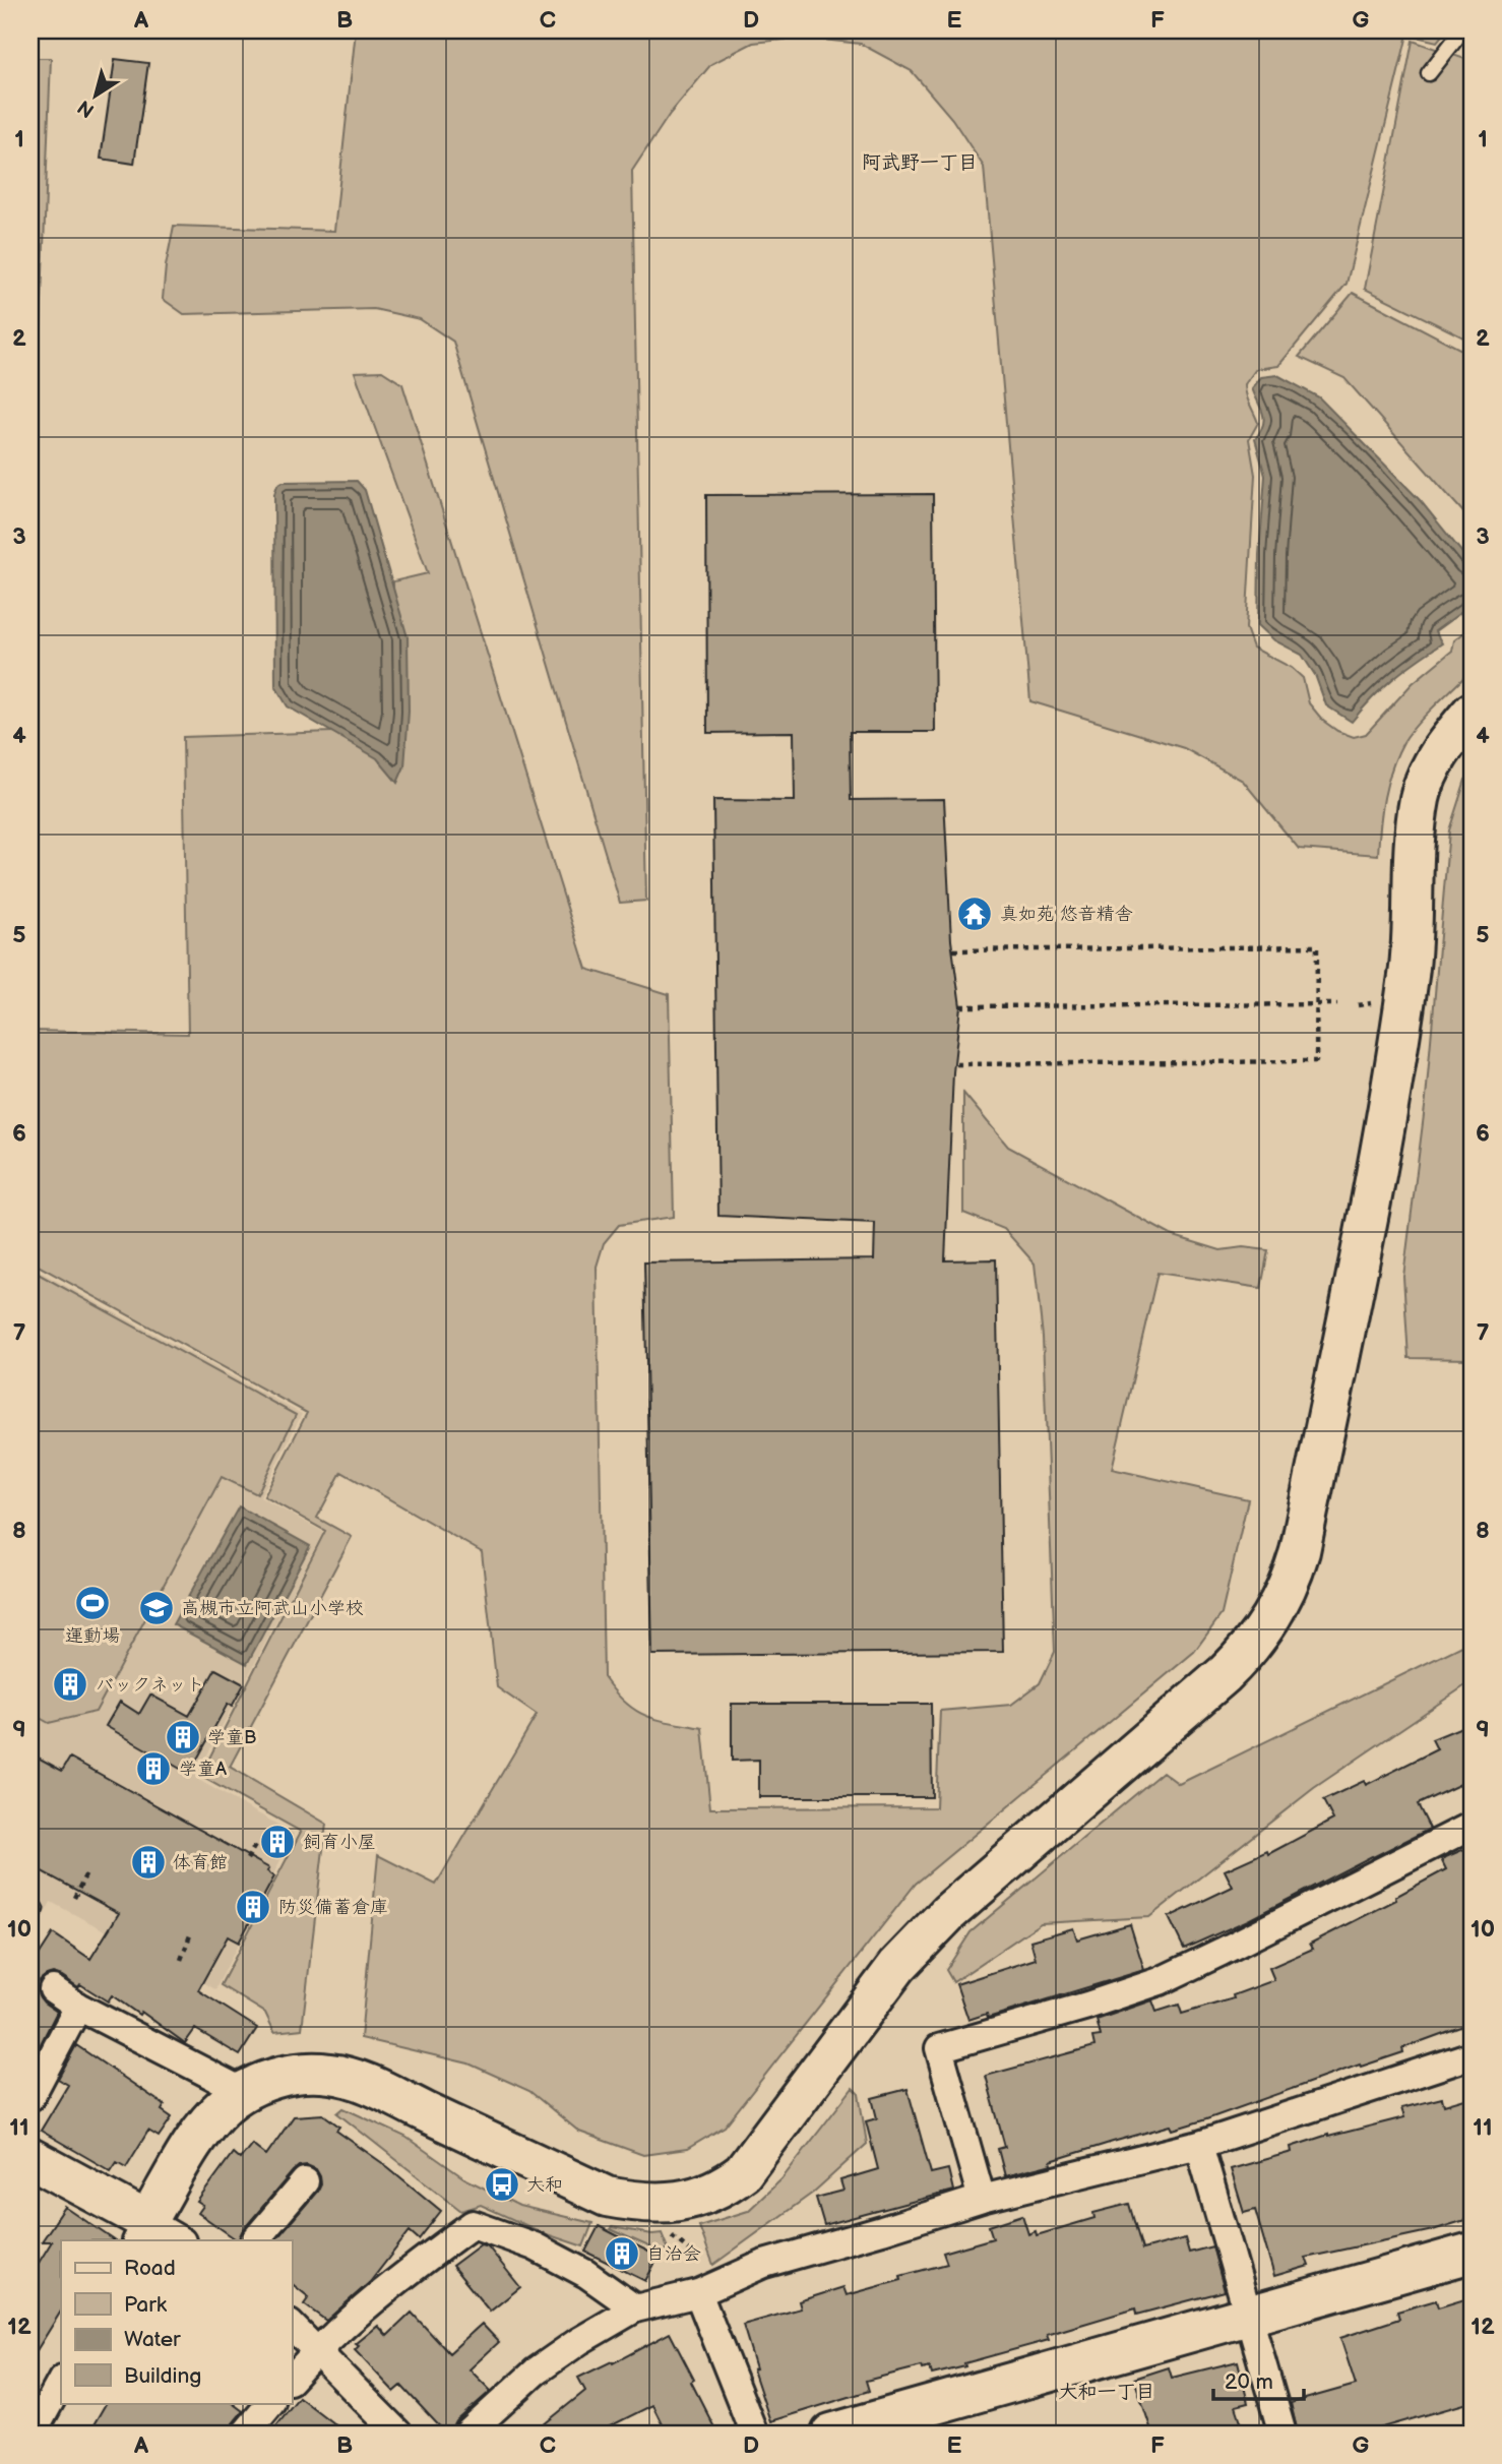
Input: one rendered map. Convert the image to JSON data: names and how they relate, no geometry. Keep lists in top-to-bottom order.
{
  "districts": ["阿武野一丁目", "大和一丁目"],
  "places": {
    "temple": ["真如苑 悠音精舎"],
    "sports": ["運動場"],
    "school or university": ["高槻市立阿武山小学校"],
    "building": [
      "バックネット",
      "学童B",
      "学童A",
      "飼育小屋",
      "体育館",
      "防災備蓄倉庫",
      "自治会"
    ],
    "bus stop": ["大和"]
  },
  "legend": [
    "Road",
    "Park",
    "Water",
    "Building"
  ],
  "scale_bar": "20 m",
  "north": "bottom left",
  "grid": {
    "columns": [
      "A",
      "B",
      "C",
      "D",
      "E",
      "F",
      "G"
    ],
    "rows": [
      "1",
      "2",
      "3",
      "4",
      "5",
      "6",
      "7",
      "8",
      "9",
      "10",
      "11",
      "12"
    ]
  }
}
